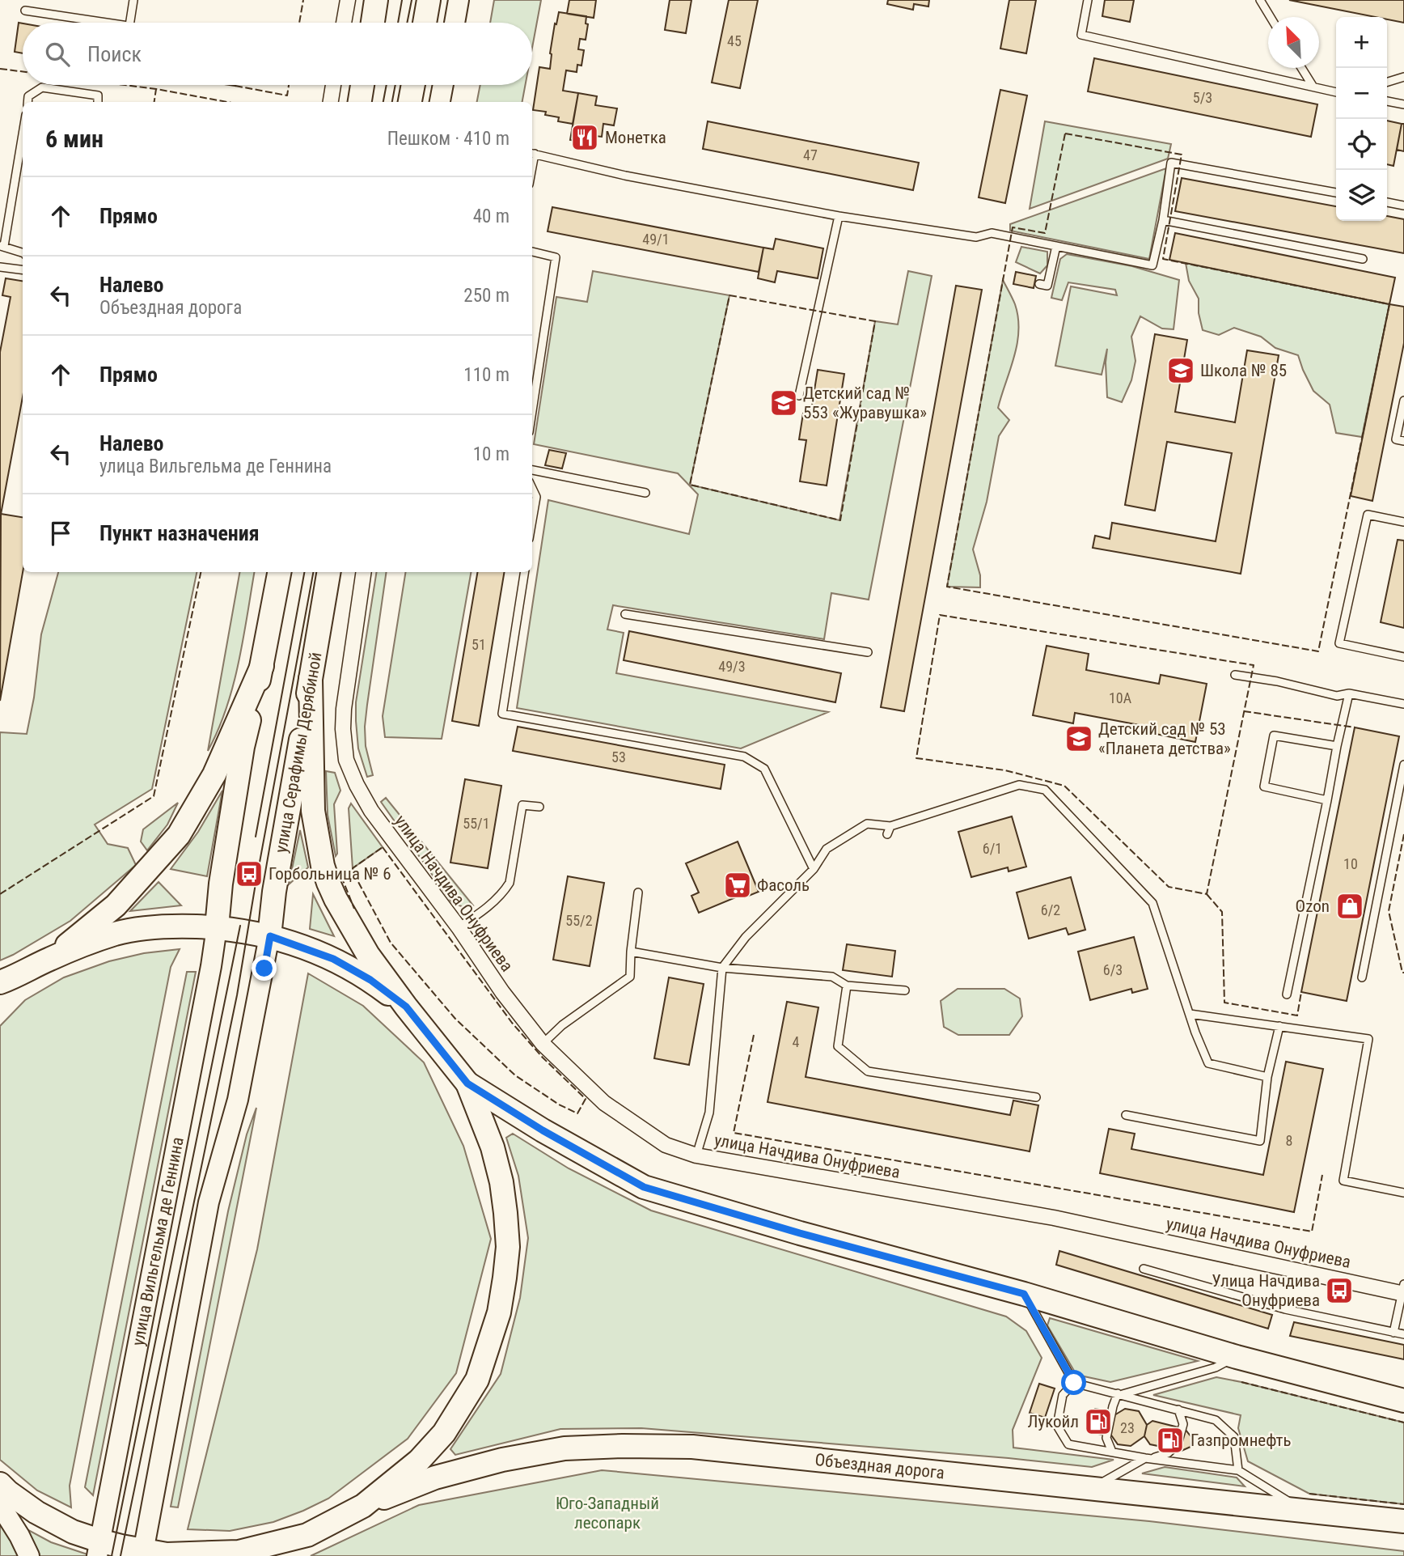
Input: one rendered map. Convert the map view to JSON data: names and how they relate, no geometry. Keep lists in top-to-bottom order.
{
  "streets": {
    "main road": ["улица Серафимы Дерябиной", "улица Вильгельма де Геннина", "Объездная дорога"],
    "street": ["улица Начдива Онуфриева"]
  },
  "crossings": [
    ["улица Серафимы Дерябиной", "улица Начдива Онуфриева"]
  ],
  "parks": ["Юго-Западный лесопарк"],
  "places": {
    "restaurant": ["Монетка"],
    "school or university": ["Школа № 85", "Детский сад № 553 «Журавушка»", "Детский сад № 53 «Планета детства»"],
    "bus stop": ["Горбольница № 6", "Улица Начдива Онуфриева"],
    "supermarket": ["Фасоль"],
    "shop": ["Ozon"],
    "fuel station": ["Лукойл", "Газпромнефть"]
  },
  "house_numbers": [
    "45",
    "5/3",
    "47",
    "49/1",
    "51",
    "49/3",
    "10А",
    "53",
    "55/1",
    "6/1",
    "10",
    "6/2",
    "55/2",
    "6/3",
    "4",
    "8",
    "23"
  ],
  "north": "top left",
  "page": {
    "map_buttons": ["+", "−"],
    "search": "Поиск",
    "heading": ["6 мин", "Пешком · 410 m"],
    "list": [
      ["Прямо", "40 m"],
      ["Налево", "Объездная дорога", "250 m"],
      ["Прямо", "110 m"],
      ["Налево", "улица Вильгельма де Геннина", "10 m"],
      "Пункт назначения"
    ]
  }
}
